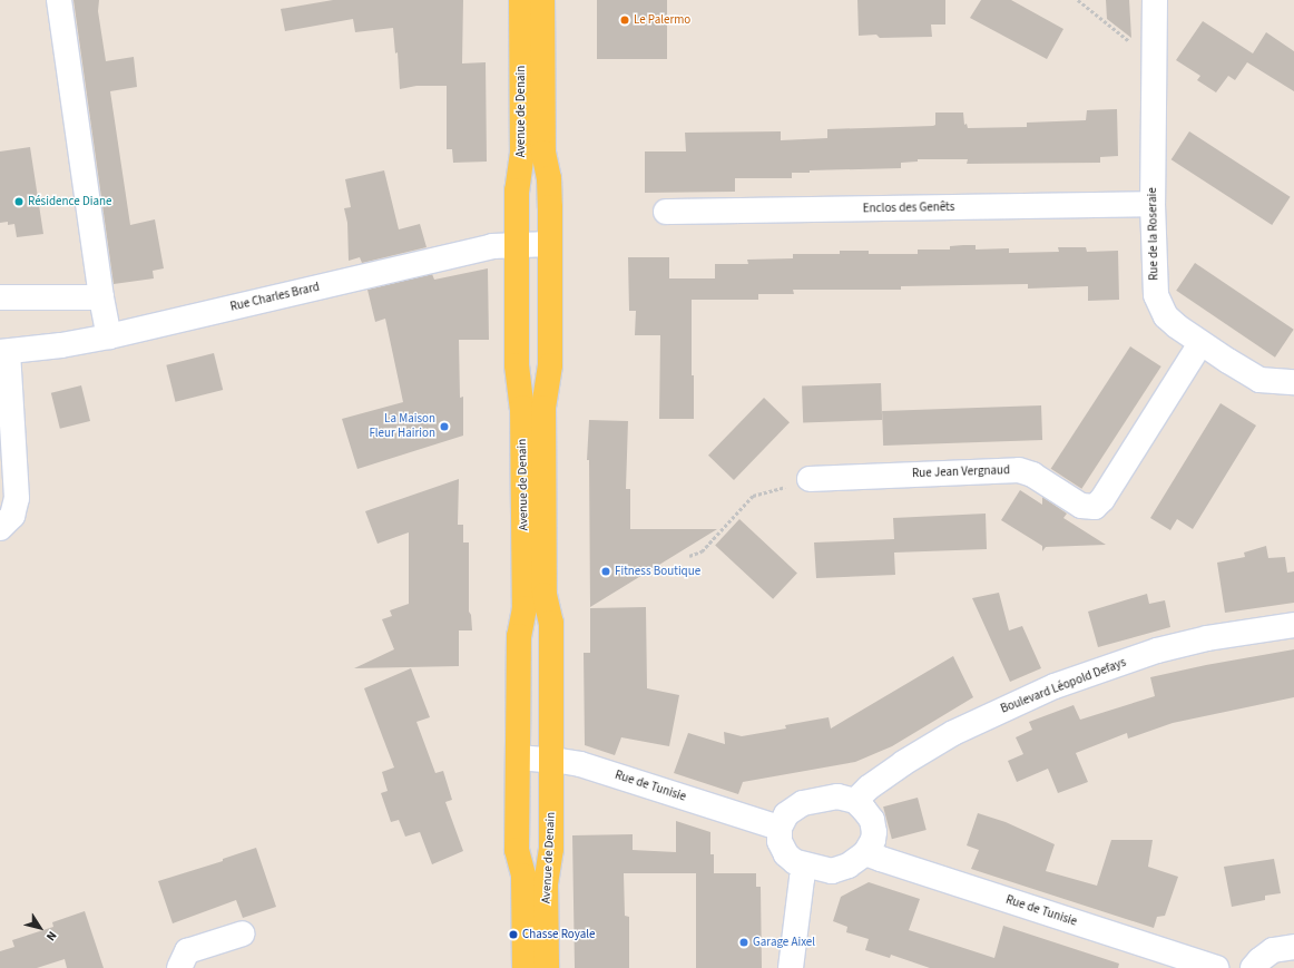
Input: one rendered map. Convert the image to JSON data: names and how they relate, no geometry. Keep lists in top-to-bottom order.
{
  "streets": {
    "main road": ["Avenue de Denain"],
    "street": [
      "Enclos des Genêts",
      "Rue de la Roseraie",
      "Rue Charles Brard",
      "Rue Jean Vergnaud",
      "Boulevard Léopold Defays",
      "Rue de Tunisie"
    ]
  },
  "crossings": [
    ["Avenue de Denain", "Rue Charles Brard"],
    ["Avenue de Denain", "Rue de Tunisie"],
    ["Enclos des Genêts", "Rue de la Roseraie"],
    ["Rue de la Roseraie", "Rue Jean Vergnaud"],
    ["Boulevard Léopold Defays", "Rue de Tunisie"]
  ],
  "places": [
    "Le Palermo",
    "Résidence Diane",
    "La Maison Fleur Hairion",
    "Fitness Boutique",
    "Chasse Royale",
    "Garage Aixel"
  ],
  "north": "bottom right"
}
